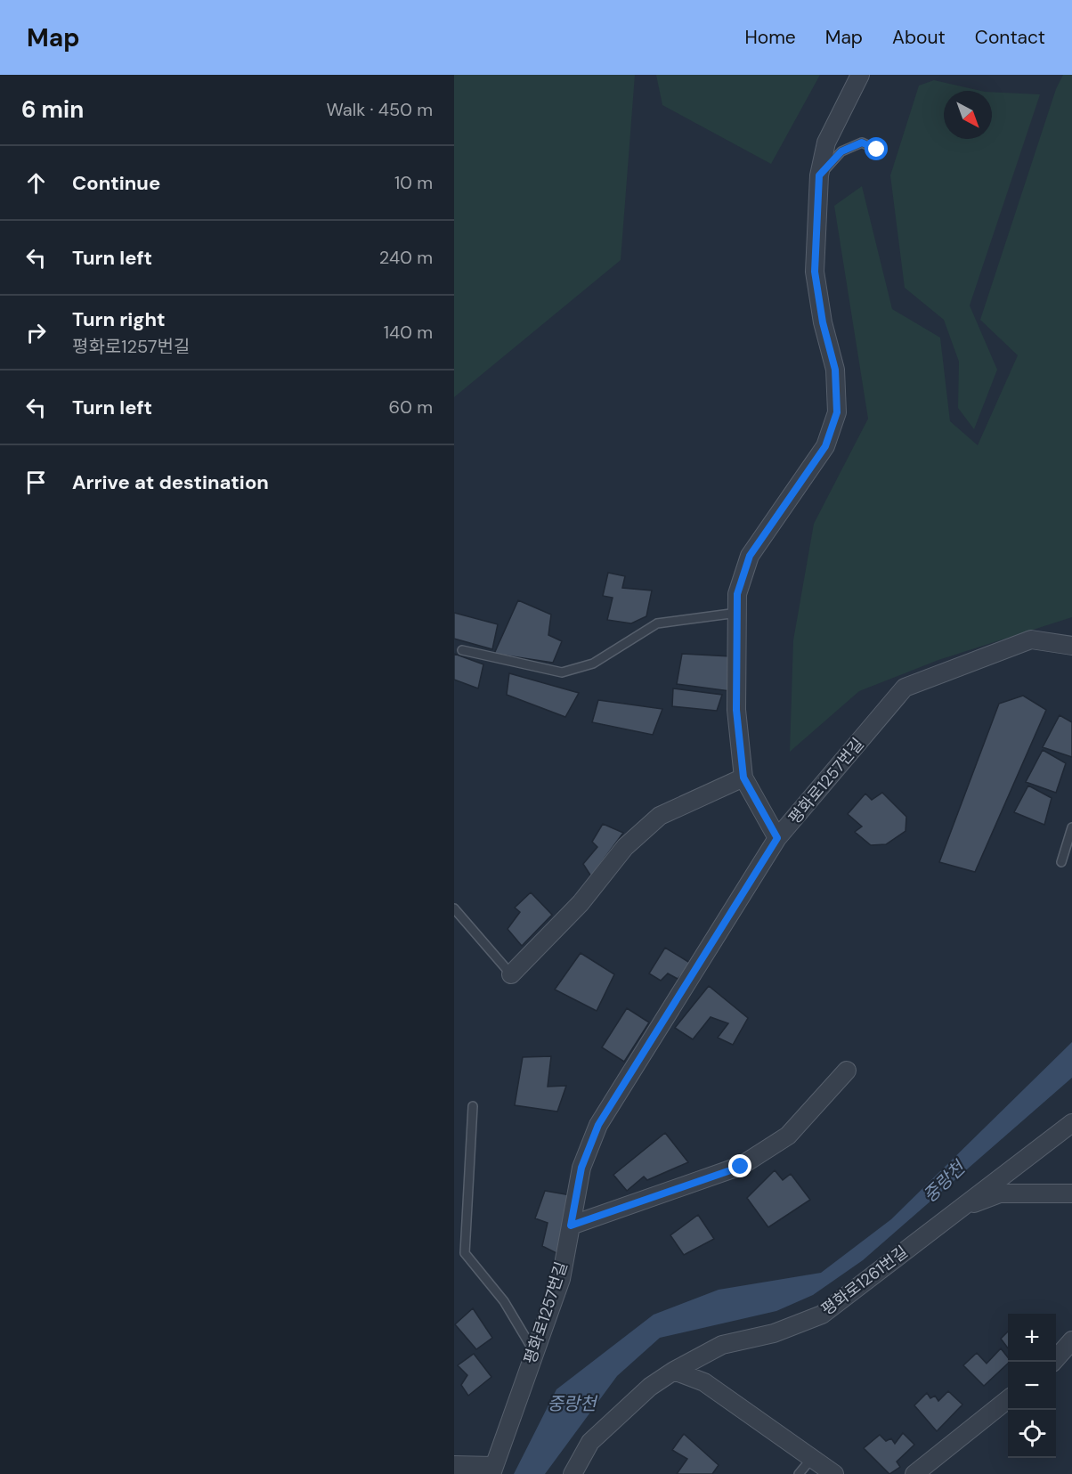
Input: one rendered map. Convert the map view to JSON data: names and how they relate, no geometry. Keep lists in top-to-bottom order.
{
  "streets": {
    "street": ["평화로1257번길", "평화로1261번길"]
  },
  "water": ["중랑천"],
  "north": "bottom right",
  "page": {
    "header": "Map",
    "nav": [
      "Home",
      "Map",
      "About",
      "Contact"
    ],
    "heading": ["6 min", "Walk · 450 m"],
    "list": [
      ["Continue", "10 m"],
      ["Turn left", "240 m"],
      ["Turn right", "평화로1257번길", "140 m"],
      ["Turn left", "60 m"],
      "Arrive at destination"
    ],
    "map_buttons": ["+", "−"]
  }
}
